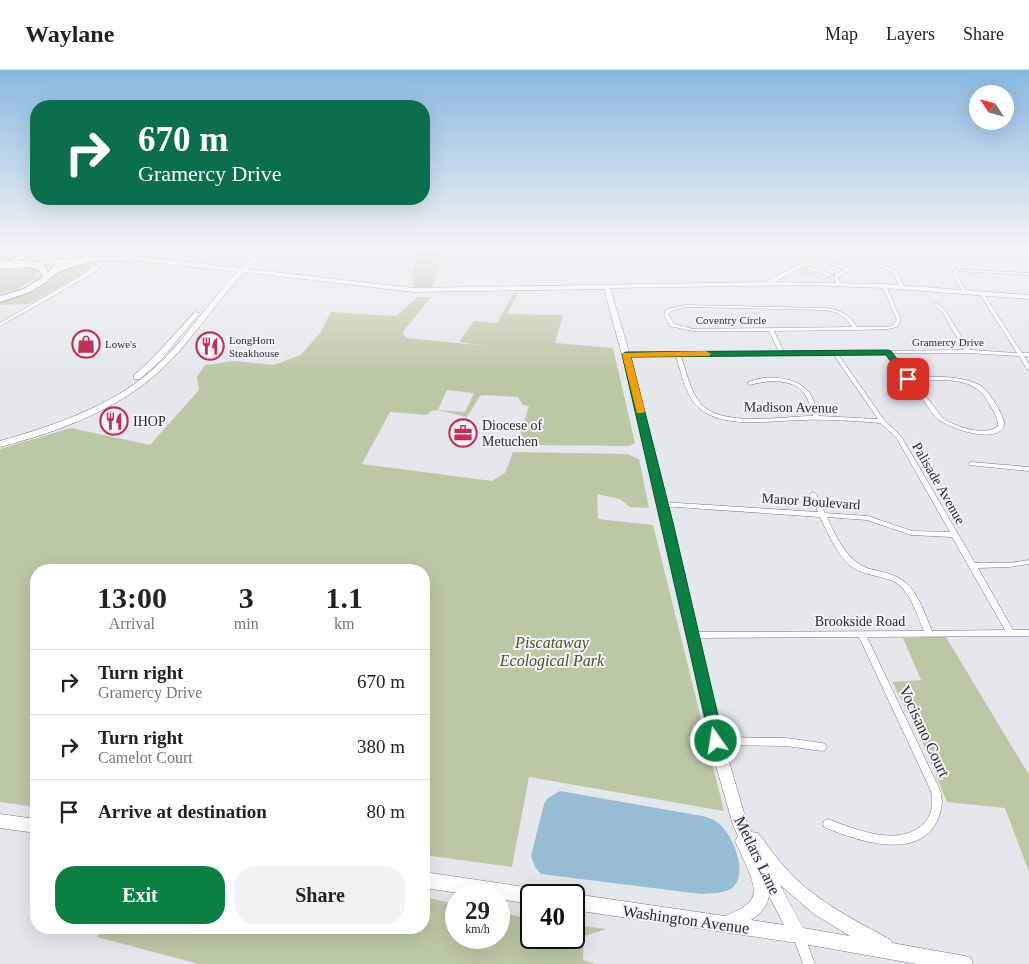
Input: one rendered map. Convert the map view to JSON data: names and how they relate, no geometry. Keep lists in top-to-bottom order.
{
  "streets": {
    "main road": ["Metlars Lane", "Washington Avenue"],
    "street": [
      "Coventry Circle",
      "Gramercy Drive",
      "Madison Avenue",
      "Palisade Avenue",
      "Manor Boulevard",
      "Brookside Road",
      "Vocisano Court"
    ]
  },
  "crossings": [
    ["Gramercy Drive", "Madison Avenue"],
    ["Gramercy Drive", "Palisade Avenue"],
    ["Gramercy Drive", "Metlars Lane"],
    ["Madison Avenue", "Palisade Avenue"],
    ["Palisade Avenue", "Manor Boulevard"],
    ["Palisade Avenue", "Brookside Road"],
    ["Manor Boulevard", "Metlars Lane"],
    ["Brookside Road", "Vocisano Court"],
    ["Brookside Road", "Metlars Lane"],
    ["Metlars Lane", "Washington Avenue"]
  ],
  "parks": ["Piscataway Ecological Park"],
  "places": {
    "shop": ["Lowe's"],
    "restaurant": ["LongHorn Steakhouse", "IHOP"],
    "office": ["Diocese of Metuchen"]
  },
  "north": "top left",
  "page": {
    "header": "Waylane",
    "nav": ["Map", "Layers", "Share"],
    "turn": ["670 m", "Gramercy Drive"],
    "eta": [
      "13:00",
      "Arrival",
      "3",
      "min",
      "1.1",
      "km"
    ],
    "list": [
      {
        "name": "Turn right",
        "note": "Gramercy Drive",
        "value": "670 m"
      },
      {
        "name": "Turn right",
        "note": "Camelot Court",
        "value": "380 m"
      },
      {
        "name": "Arrive at destination",
        "value": "80 m"
      }
    ],
    "buttons": ["Exit", "Share"],
    "speed": "29 km/h",
    "limit": "40"
  }
}
